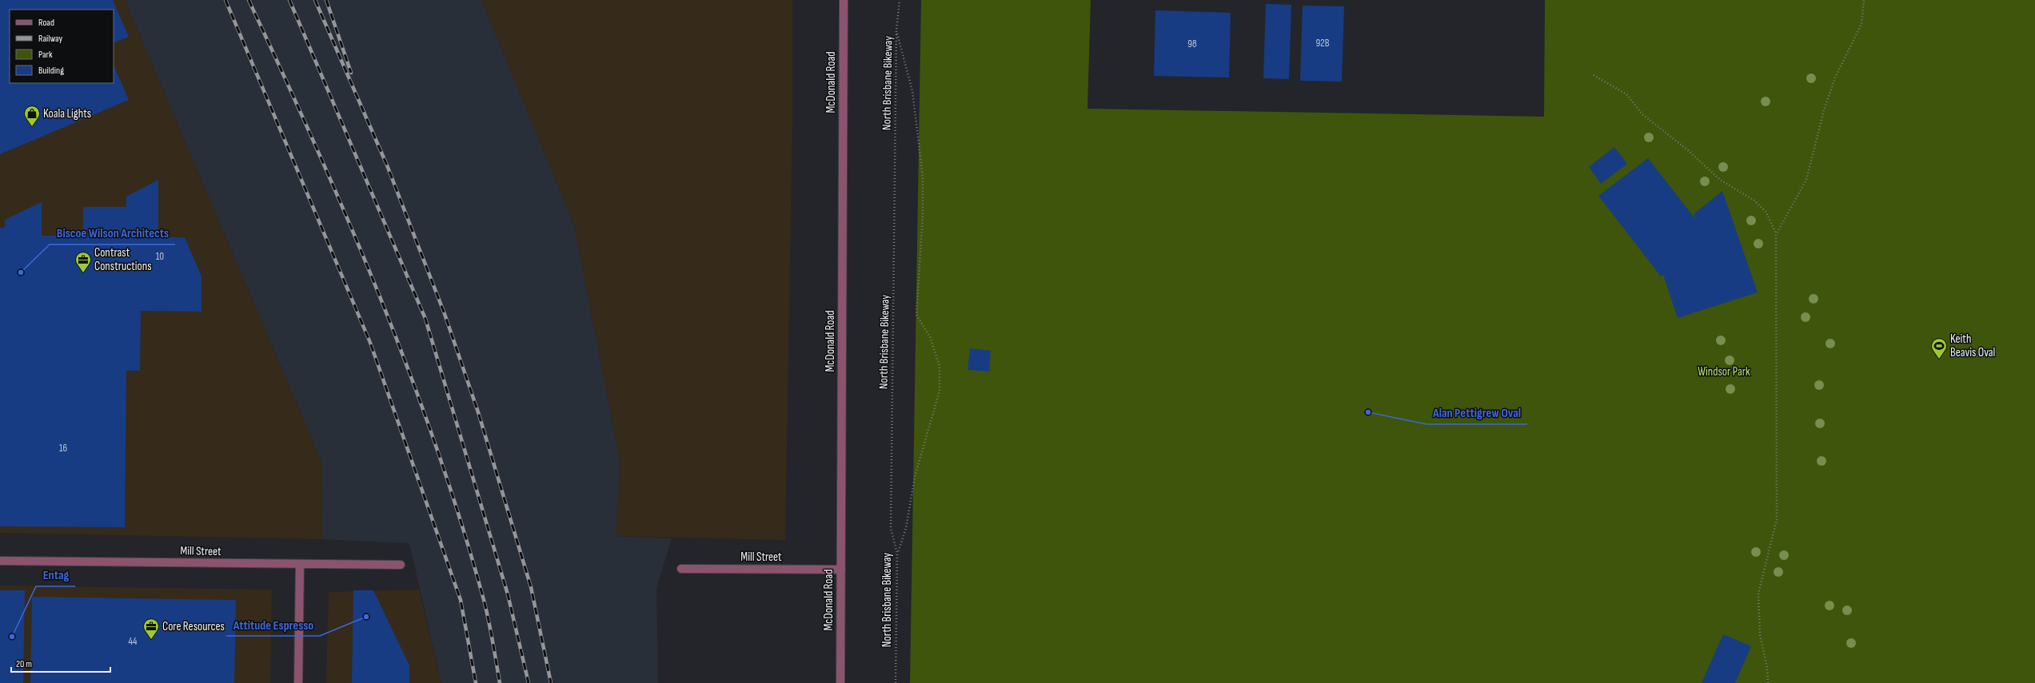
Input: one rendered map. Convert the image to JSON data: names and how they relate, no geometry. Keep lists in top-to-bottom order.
{
  "streets": {
    "street": ["McDonald Road", "Mill Street"],
    "path": ["North Brisbane Bikeway"]
  },
  "crossings": [
    ["McDonald Road", "Mill Street"]
  ],
  "parks": ["Windsor Park"],
  "places": {
    "shop": ["Koala Lights"],
    "other": [
      "Biscoe Wilson Architects",
      "Alan Pettigrew Oval",
      "Attitude Espresso",
      "Entag"
    ],
    "office": ["Contrast Constructions", "Core Resources"],
    "sports": ["Keith Beavis Oval"]
  },
  "house_numbers": [
    "92B",
    "98",
    "10",
    "16",
    "44"
  ],
  "legend": [
    "Road",
    "Railway",
    "Park",
    "Building"
  ],
  "scale_bar": "20 m"
}
